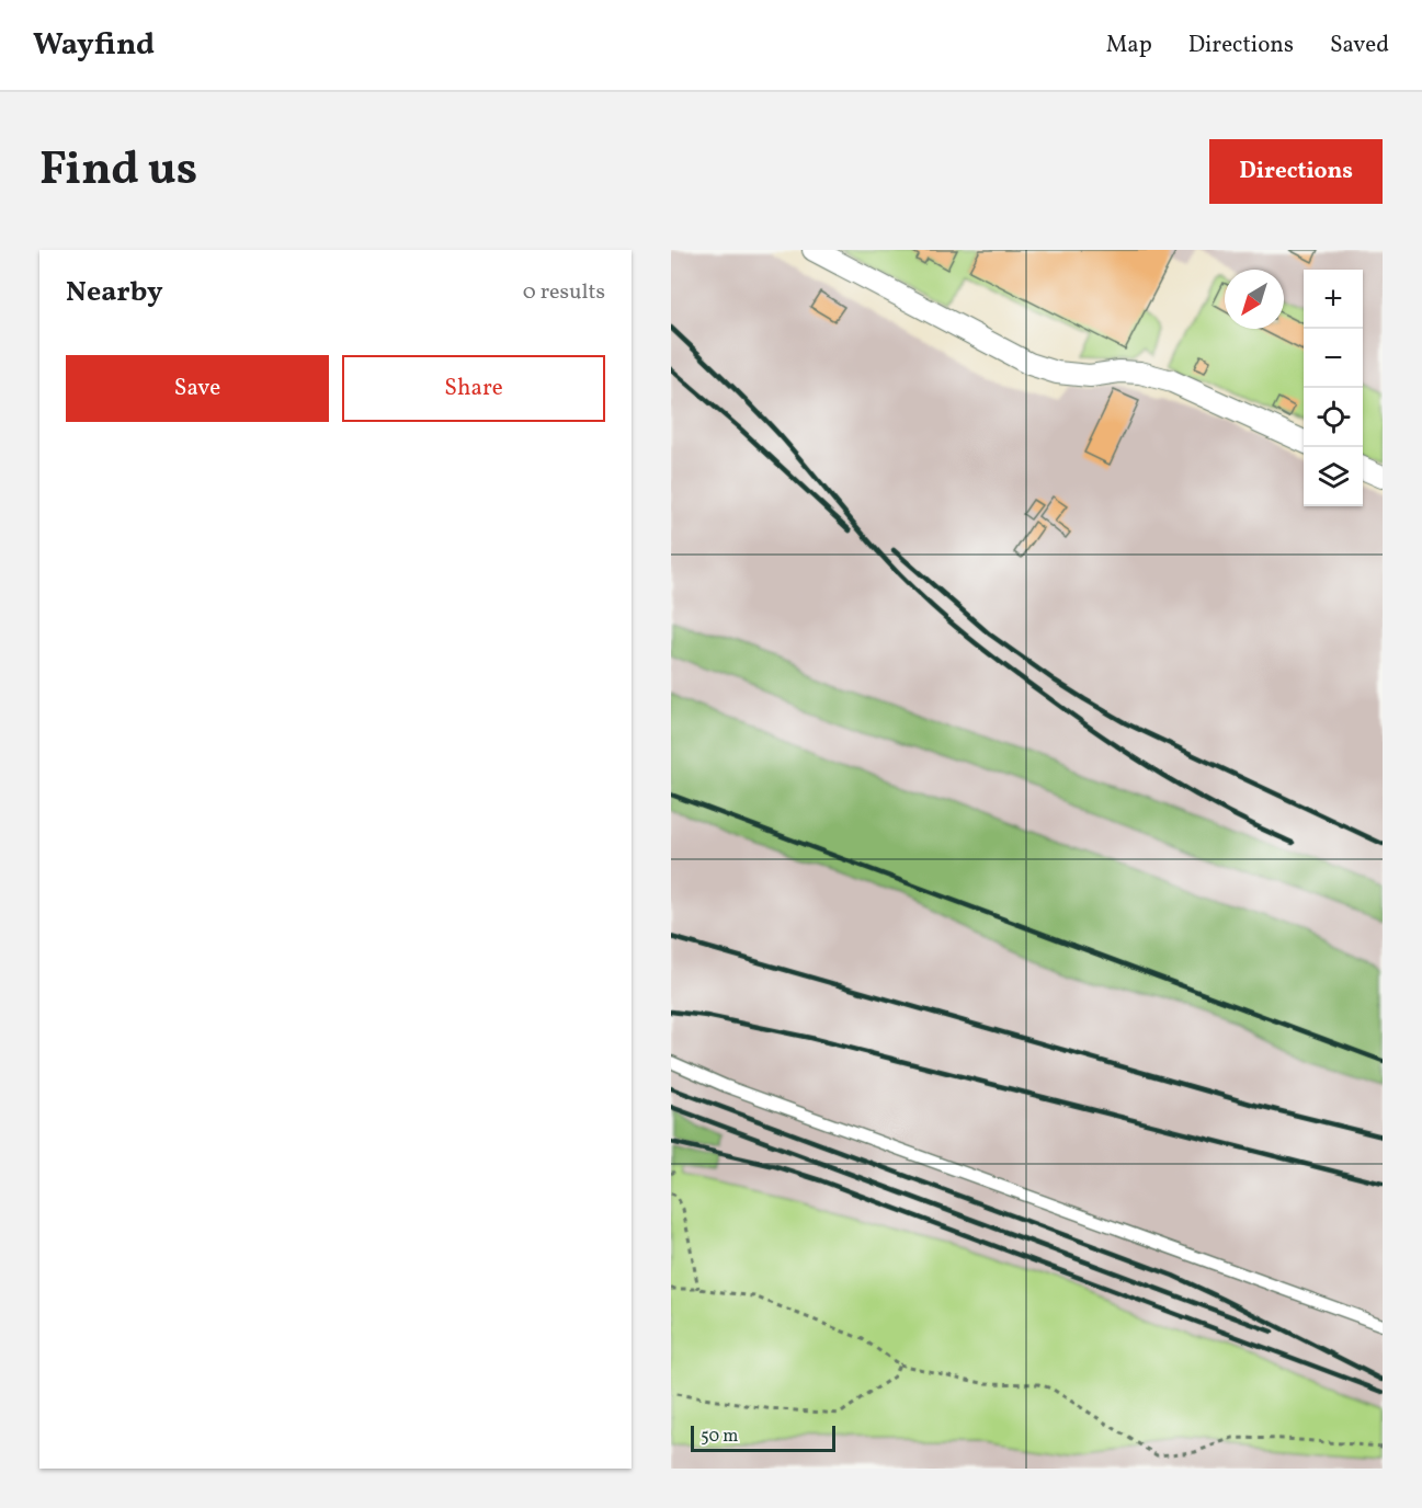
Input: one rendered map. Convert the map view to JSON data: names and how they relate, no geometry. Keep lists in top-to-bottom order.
{
  "scale_bar": "50 m",
  "north": "bottom left",
  "page": {
    "header": "Wayfind",
    "nav": ["Map", "Directions", "Saved"],
    "title": "Find us",
    "buttons": [
      "Directions",
      ["Save", "Share"]
    ],
    "heading": ["Nearby", "0 results"],
    "map_buttons": ["+", "−"],
    "scale": "50 m"
  }
}
